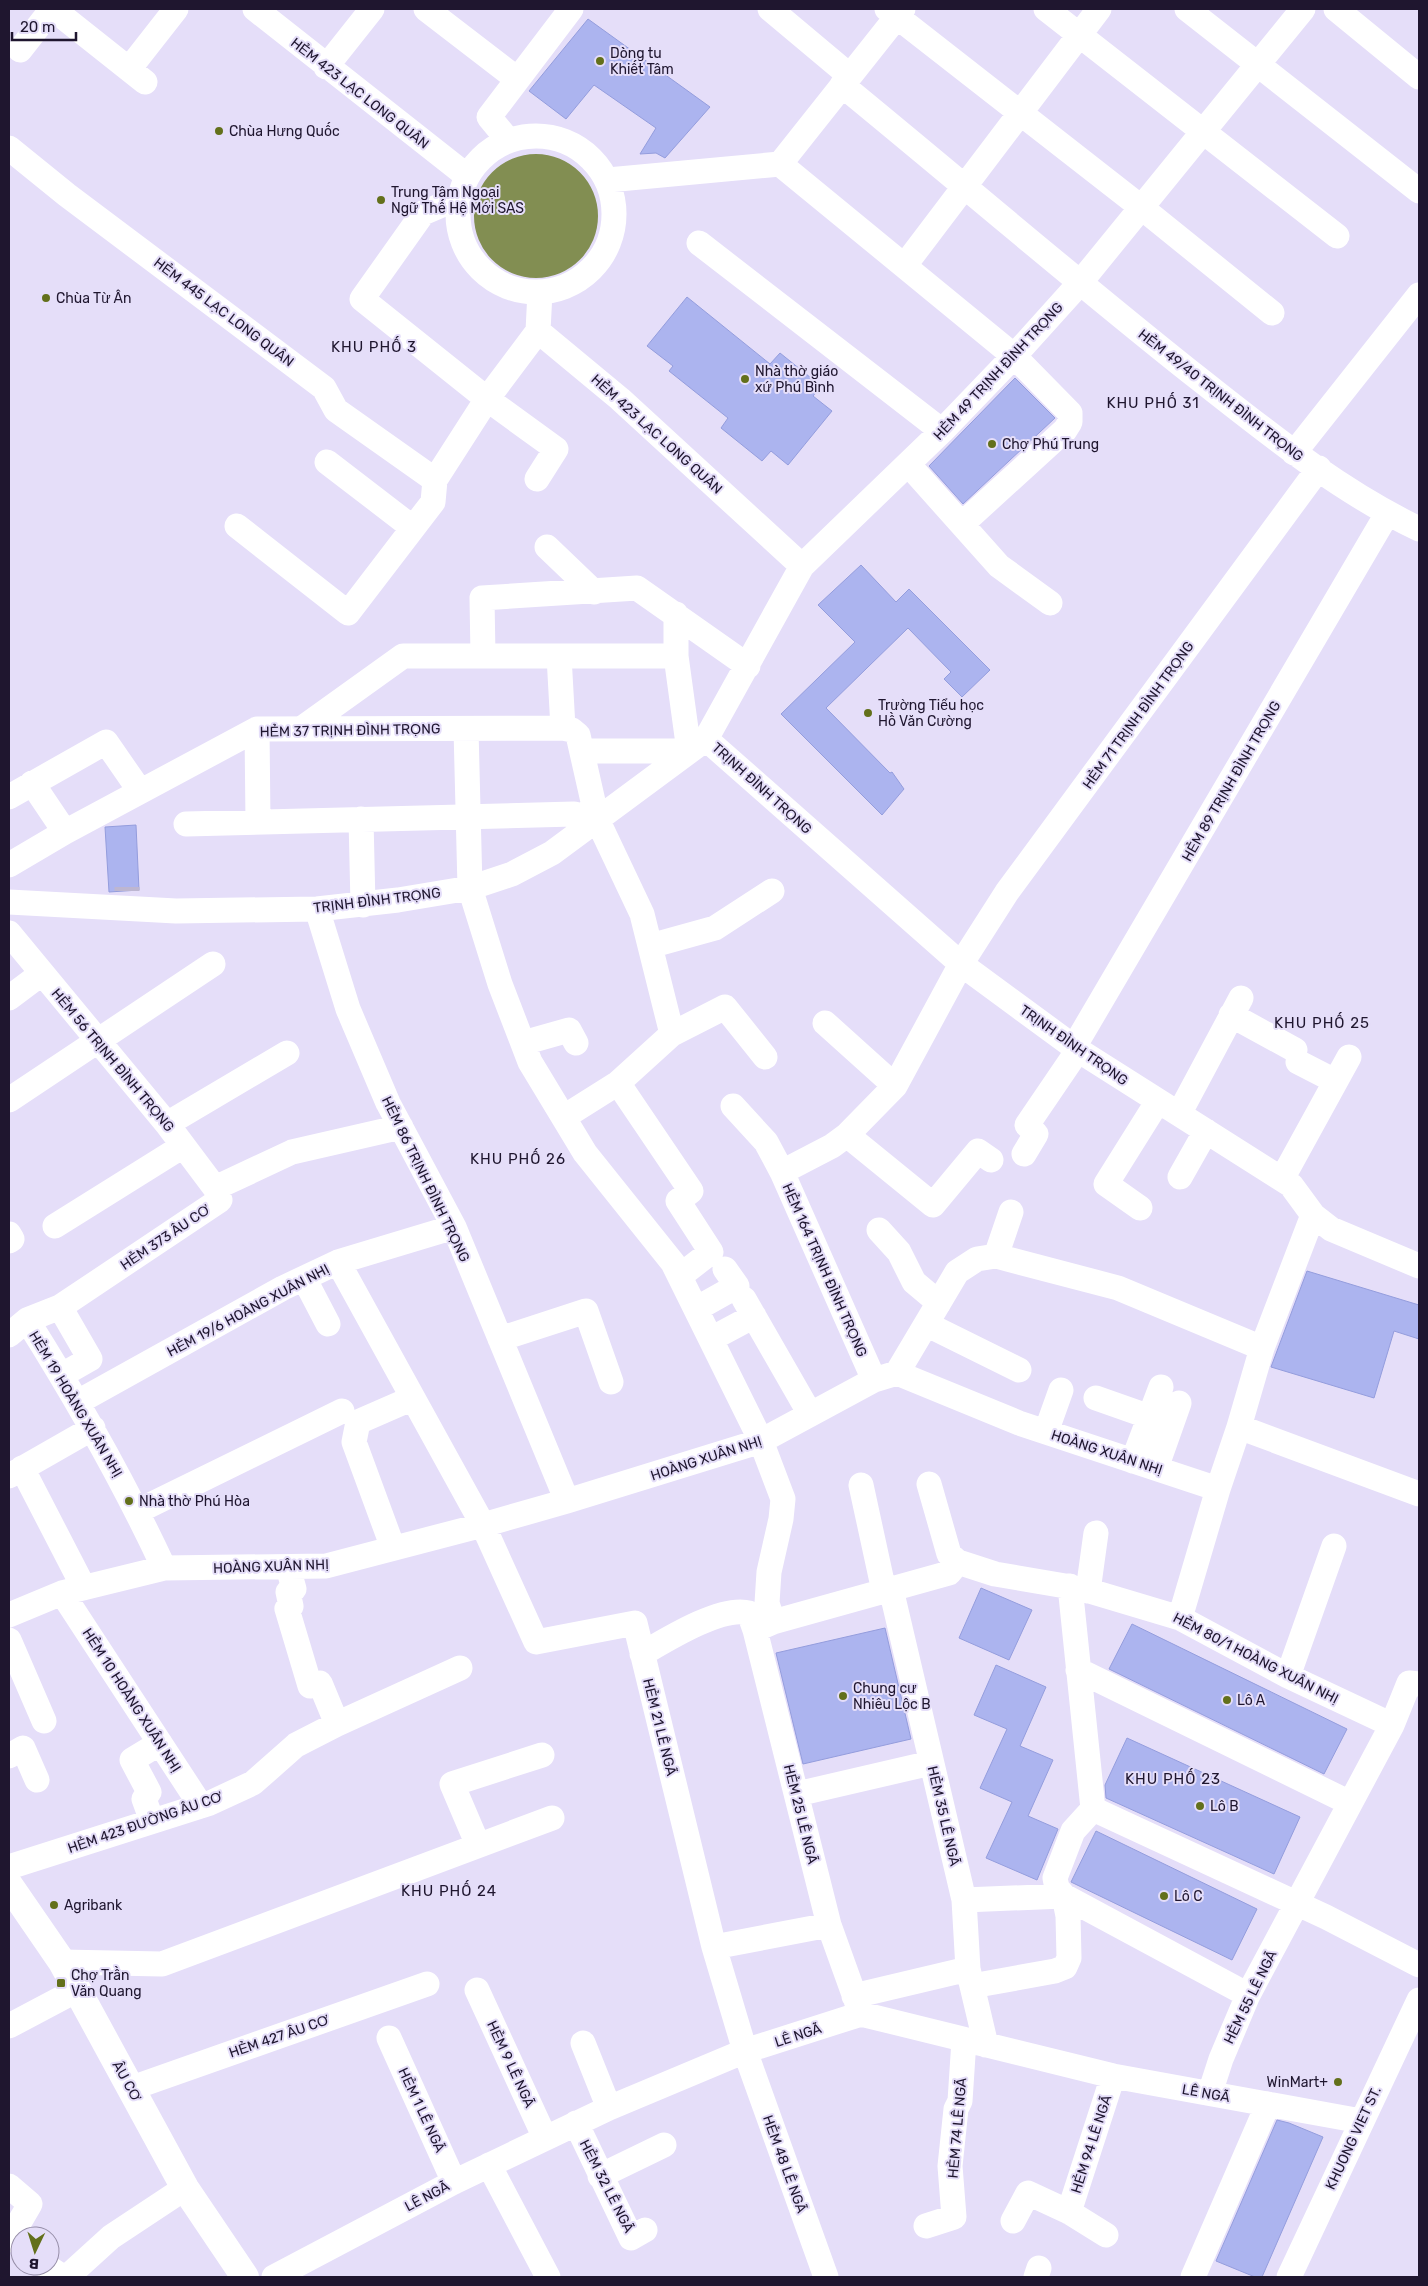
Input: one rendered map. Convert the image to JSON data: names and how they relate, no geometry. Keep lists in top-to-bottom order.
{
  "streets": {
    "main road": ["ÂU CƠ"],
    "street": [
      "HẺM 423 LẠC LONG QUÂN",
      "HẺM 445 LẠC LONG QUÂN",
      "HẺM 49 TRỊNH ĐÌNH TRỌNG",
      "HẺM 49/40 TRỊNH ĐÌNH TRỌNG",
      "HẺM 71 TRỊNH ĐÌNH TRỌNG",
      "HẺM 37 TRỊNH ĐÌNH TRỌNG",
      "HẺM 89 TRỊNH ĐÌNH TRỌNG",
      "TRỊNH ĐÌNH TRỌNG",
      "HẺM 56 TRỊNH ĐÌNH TRỌNG",
      "HẺM 86 TRỊNH ĐÌNH TRỌNG",
      "HẺM 373 ÂU CƠ",
      "HẺM 164 TRỊNH ĐÌNH TRỌNG",
      "HẺM 19/6 HOÀNG XUÂN NHỊ",
      "HẺM 19 HOÀNG XUÂN NHỊ",
      "HOÀNG XUÂN NHỊ",
      "HẺM 80/1 HOÀNG XUÂN NHỊ",
      "HẺM 10 HOÀNG XUÂN NHỊ",
      "HẺM 21 LÊ NGÃ",
      "HẺM 25 LÊ NGÃ",
      "HẺM 35 LÊ NGÃ",
      "HẺM 423 ĐƯỜNG ÂU CƠ",
      "HẺM 55 LÊ NGÃ",
      "LÊ NGÃ",
      "HẺM 427 ÂU CƠ",
      "HẺM 9 LÊ NGÃ",
      "HẺM 1 LÊ NGÃ",
      "HẺM 74 LÊ NGÃ",
      "KHUONG VIET ST.",
      "HẺM 94 LÊ NGÃ",
      "HẺM 48 LÊ NGÃ",
      "HẺM 32 LÊ NGÃ"
    ]
  },
  "crossings": [
    ["HẺM 423 LẠC LONG QUÂN", "HẺM 49 TRỊNH ĐÌNH TRỌNG"],
    ["HẺM 49 TRỊNH ĐÌNH TRỌNG", "HẺM 49/40 TRỊNH ĐÌNH TRỌNG"],
    ["HẺM 49 TRỊNH ĐÌNH TRỌNG", "TRỊNH ĐÌNH TRỌNG"],
    ["HẺM 49/40 TRỊNH ĐÌNH TRỌNG", "HẺM 71 TRỊNH ĐÌNH TRỌNG"],
    ["HẺM 49/40 TRỊNH ĐÌNH TRỌNG", "HẺM 89 TRỊNH ĐÌNH TRỌNG"],
    ["HẺM 71 TRỊNH ĐÌNH TRỌNG", "TRỊNH ĐÌNH TRỌNG"],
    ["HẺM 71 TRỊNH ĐÌNH TRỌNG", "HẺM 164 TRỊNH ĐÌNH TRỌNG"],
    ["HẺM 37 TRỊNH ĐÌNH TRỌNG", "HẺM 25 LÊ NGÃ"],
    ["HẺM 89 TRỊNH ĐÌNH TRỌNG", "TRỊNH ĐÌNH TRỌNG"],
    ["TRỊNH ĐÌNH TRỌNG", "HẺM 86 TRỊNH ĐÌNH TRỌNG"],
    ["TRỊNH ĐÌNH TRỌNG", "HẺM 164 TRỊNH ĐÌNH TRỌNG"],
    ["TRỊNH ĐÌNH TRỌNG", "HẺM 25 LÊ NGÃ"],
    ["HẺM 56 TRỊNH ĐÌNH TRỌNG", "HẺM 373 ÂU CƠ"],
    ["HẺM 86 TRỊNH ĐÌNH TRỌNG", "HẺM 373 ÂU CƠ"],
    ["HẺM 86 TRỊNH ĐÌNH TRỌNG", "HẺM 19/6 HOÀNG XUÂN NHỊ"],
    ["HẺM 86 TRỊNH ĐÌNH TRỌNG", "HOÀNG XUÂN NHỊ"],
    ["HẺM 373 ÂU CƠ", "HẺM 19 HOÀNG XUÂN NHỊ"],
    ["HẺM 164 TRỊNH ĐÌNH TRỌNG", "HOÀNG XUÂN NHỊ"],
    ["HẺM 19/6 HOÀNG XUÂN NHỊ", "HẺM 19 HOÀNG XUÂN NHỊ"],
    ["HẺM 19 HOÀNG XUÂN NHỊ", "HOÀNG XUÂN NHỊ"],
    ["HOÀNG XUÂN NHỊ", "HẺM 10 HOÀNG XUÂN NHỊ"],
    ["HOÀNG XUÂN NHỊ", "HẺM 21 LÊ NGÃ"],
    ["HOÀNG XUÂN NHỊ", "HẺM 25 LÊ NGÃ"],
    ["HẺM 80/1 HOÀNG XUÂN NHỊ", "HẺM 55 LÊ NGÃ"],
    ["HẺM 10 HOÀNG XUÂN NHỊ", "HẺM 423 ĐƯỜNG ÂU CƠ"],
    ["HẺM 21 LÊ NGÃ", "LÊ NGÃ"],
    ["HẺM 21 LÊ NGÃ", "HẺM 48 LÊ NGÃ"],
    ["HẺM 25 LÊ NGÃ", "LÊ NGÃ"],
    ["HẺM 35 LÊ NGÃ", "LÊ NGÃ"],
    ["HẺM 35 LÊ NGÃ", "HẺM 74 LÊ NGÃ"],
    ["HẺM 55 LÊ NGÃ", "LÊ NGÃ"],
    ["LÊ NGÃ", "HẺM 9 LÊ NGÃ"],
    ["LÊ NGÃ", "HẺM 1 LÊ NGÃ"],
    ["LÊ NGÃ", "HẺM 74 LÊ NGÃ"],
    ["LÊ NGÃ", "KHUONG VIET ST."],
    ["LÊ NGÃ", "HẺM 94 LÊ NGÃ"],
    ["LÊ NGÃ", "HẺM 48 LÊ NGÃ"],
    ["LÊ NGÃ", "HẺM 32 LÊ NGÃ"],
    ["HẺM 427 ÂU CƠ", "ÂU CƠ"]
  ],
  "districts": [
    "KHU PHỐ 3",
    "KHU PHỐ 31",
    "KHU PHỐ 25",
    "KHU PHỐ 26",
    "KHU PHỐ 23",
    "KHU PHỐ 24"
  ],
  "places": {
    "other": [
      "Dòng tu Khiết Tâm",
      "Chùa Hưng Quốc",
      "Trung Tâm Ngoại Ngữ Thế Hệ Mới SAS",
      "Chùa Từ Ân",
      "Nhà thờ giáo xứ Phú Bình",
      "Chợ Phú Trung",
      "Trường Tiểu học Hồ Văn Cường",
      "Nhà thờ Phú Hòa",
      "Chung cư Nhiêu Lộc B",
      "Lô A",
      "Lô B",
      "Lô C",
      "Agribank",
      "WinMart+"
    ],
    "transit": ["Chợ Trần Văn Quang"]
  },
  "scale_bar": "20 m",
  "north": "bottom"
}
